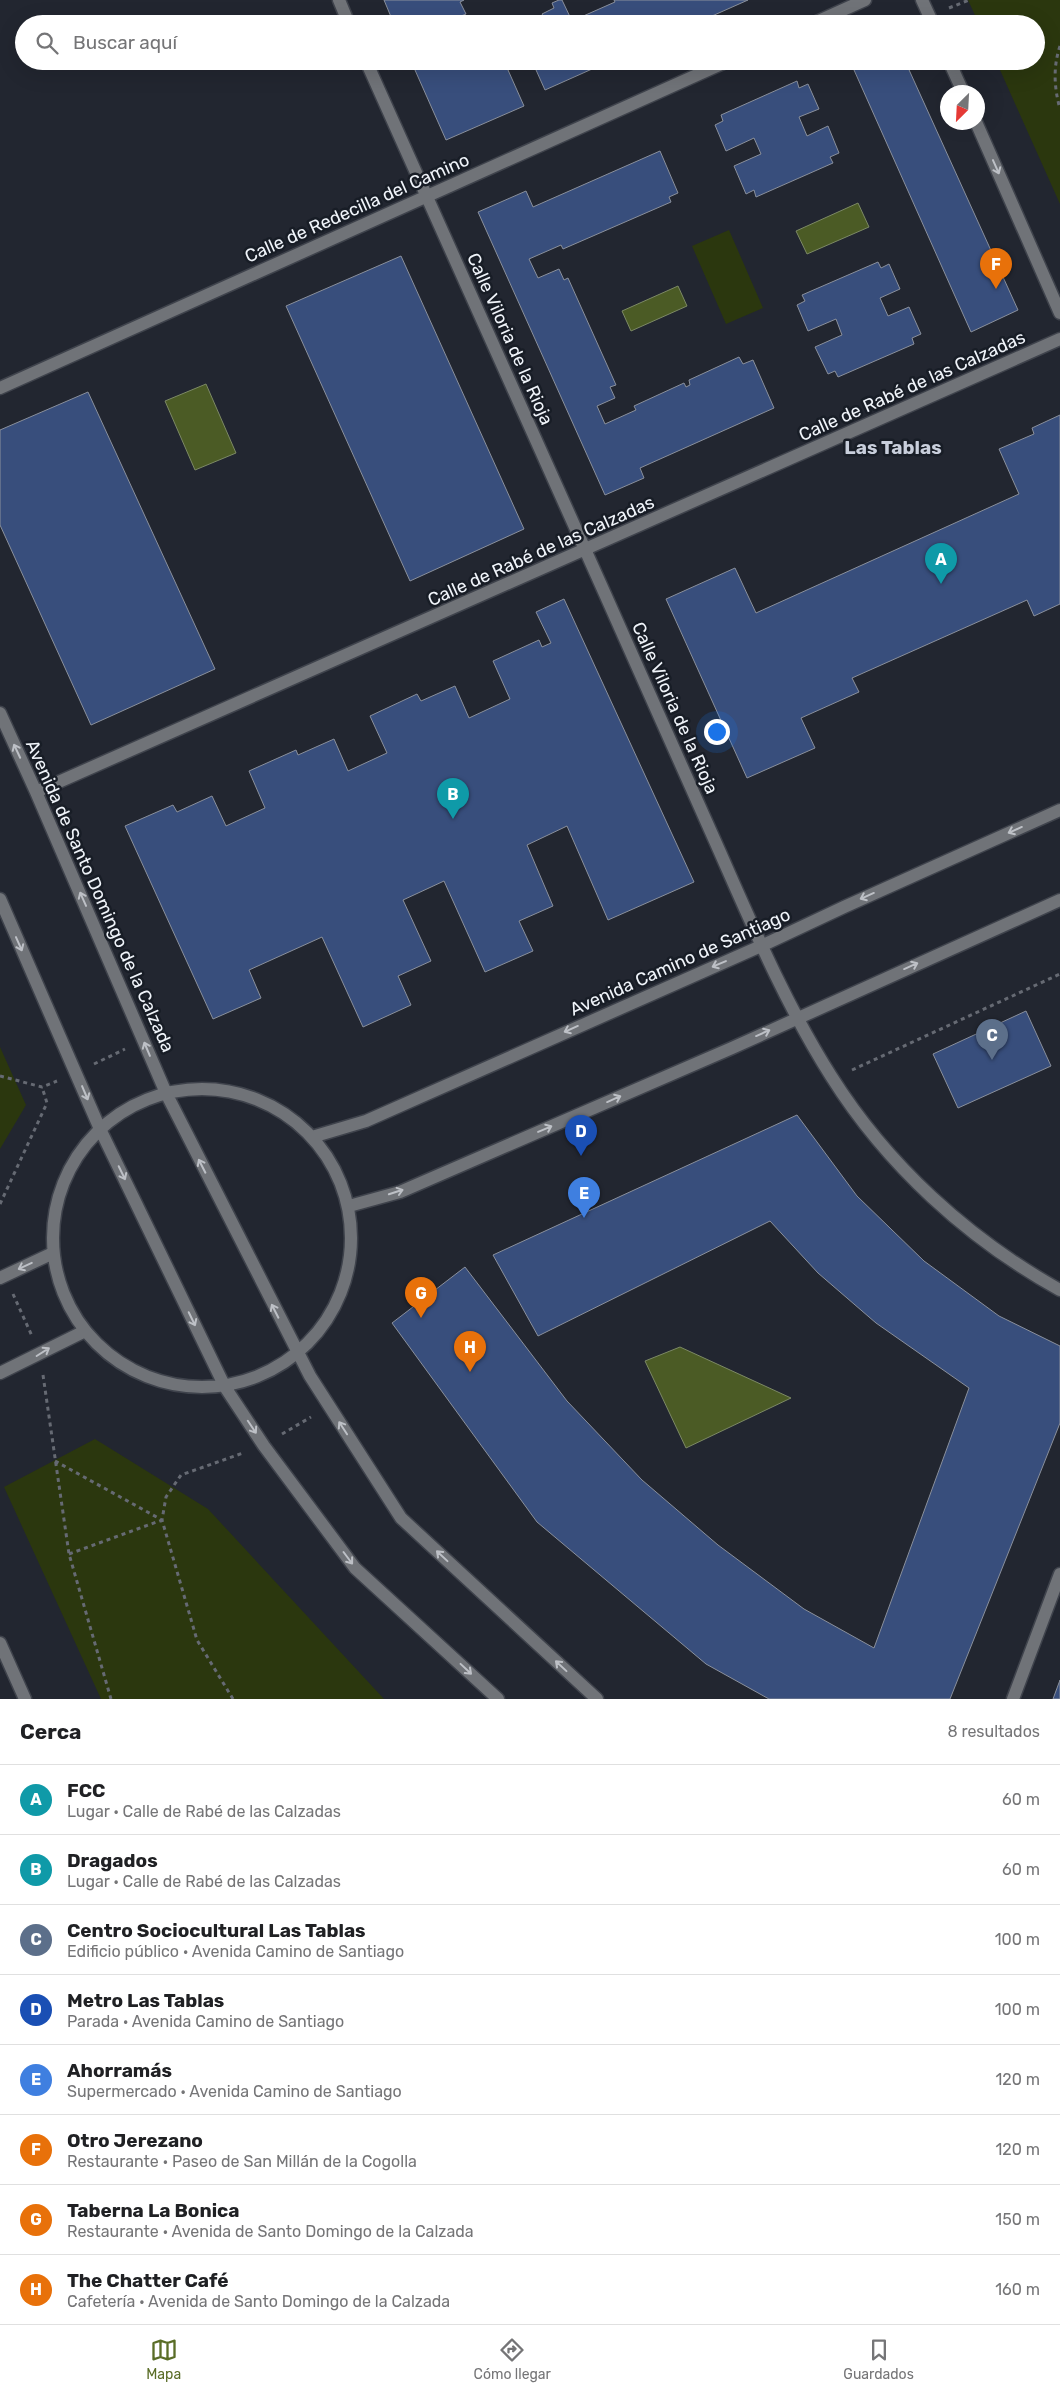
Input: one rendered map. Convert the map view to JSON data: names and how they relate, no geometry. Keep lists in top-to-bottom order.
{
  "streets": {
    "street": [
      "Calle de Redecilla del Camino",
      "Calle Viloria de la Rioja",
      "Calle de Rabé de las Calzadas",
      "Avenida de Santo Domingo de la Calzada",
      "Avenida Camino de Santiago"
    ]
  },
  "crossings": [
    ["Calle de Redecilla del Camino", "Calle Viloria de la Rioja"],
    ["Calle Viloria de la Rioja", "Calle de Rabé de las Calzadas"],
    ["Calle Viloria de la Rioja", "Avenida Camino de Santiago"],
    ["Calle de Rabé de las Calzadas", "Avenida de Santo Domingo de la Calzada"]
  ],
  "districts": ["Las Tablas"],
  "north": "bottom left",
  "page": {
    "search": "Buscar aquí",
    "pins": [
      "F",
      "A",
      "B",
      "C",
      "D",
      "E",
      "G",
      "H"
    ],
    "heading": ["Cerca", "8 resultados"],
    "list": [
      {
        "mark": "A",
        "name": "FCC",
        "note": "Lugar · Calle de Rabé de las Calzadas",
        "value": "60 m"
      },
      {
        "mark": "B",
        "name": "Dragados",
        "note": "Lugar · Calle de Rabé de las Calzadas",
        "value": "60 m"
      },
      {
        "mark": "C",
        "name": "Centro Sociocultural Las Tablas",
        "note": "Edificio público · Avenida Camino de Santiago",
        "value": "100 m"
      },
      {
        "mark": "D",
        "name": "Metro Las Tablas",
        "note": "Parada · Avenida Camino de Santiago",
        "value": "100 m"
      },
      {
        "mark": "E",
        "name": "Ahorramás",
        "note": "Supermercado · Avenida Camino de Santiago",
        "value": "120 m"
      },
      {
        "mark": "F",
        "name": "Otro Jerezano",
        "note": "Restaurante · Paseo de San Millán de la Cogolla",
        "value": "120 m"
      },
      {
        "mark": "G",
        "name": "Taberna La Bonica",
        "note": "Restaurante · Avenida de Santo Domingo de la Calzada",
        "value": "150 m"
      },
      {
        "mark": "H",
        "name": "The Chatter Café",
        "note": "Cafetería · Avenida de Santo Domingo de la Calzada",
        "value": "160 m"
      }
    ],
    "nav": ["Mapa", "Cómo llegar", "Guardados"]
  }
}
